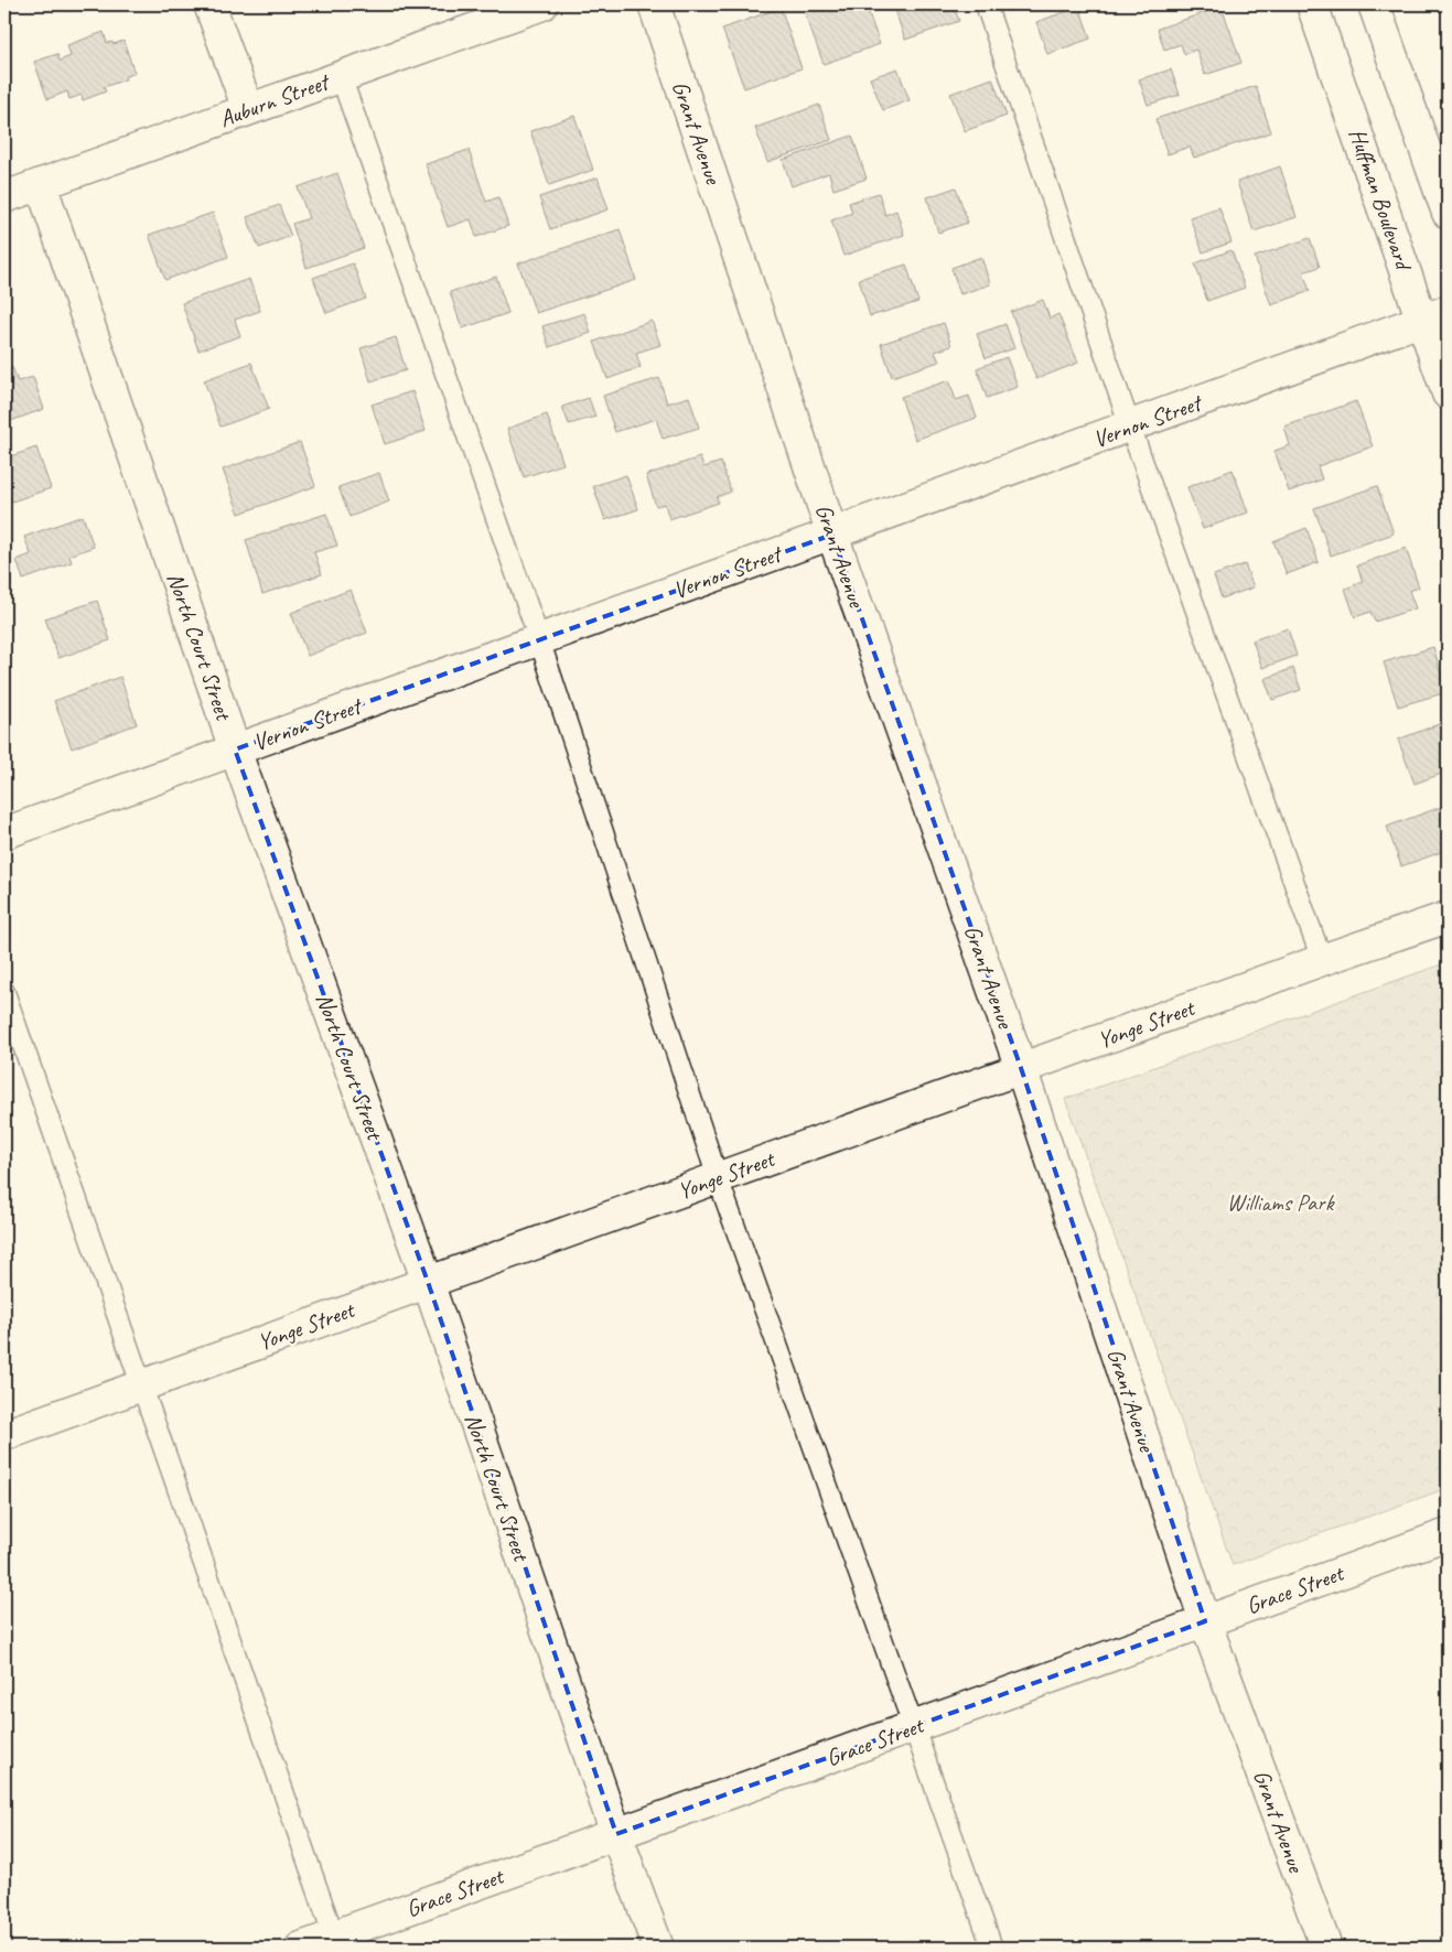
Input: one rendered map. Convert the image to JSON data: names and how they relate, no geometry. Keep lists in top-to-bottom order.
{
  "streets": {
    "street": [
      "Auburn Street",
      "Grant Avenue",
      "Huffman Boulevard",
      "Vernon Street",
      "North Court Street",
      "Yonge Street",
      "Grace Street"
    ]
  },
  "crossings": [
    ["Auburn Street", "North Court Street"],
    ["Grant Avenue", "Vernon Street"],
    ["Grant Avenue", "Yonge Street"],
    ["Grant Avenue", "Grace Street"],
    ["Huffman Boulevard", "Vernon Street"],
    ["Vernon Street", "North Court Street"],
    ["North Court Street", "Yonge Street"],
    ["North Court Street", "Grace Street"]
  ],
  "parks": ["Williams Park"]
}
